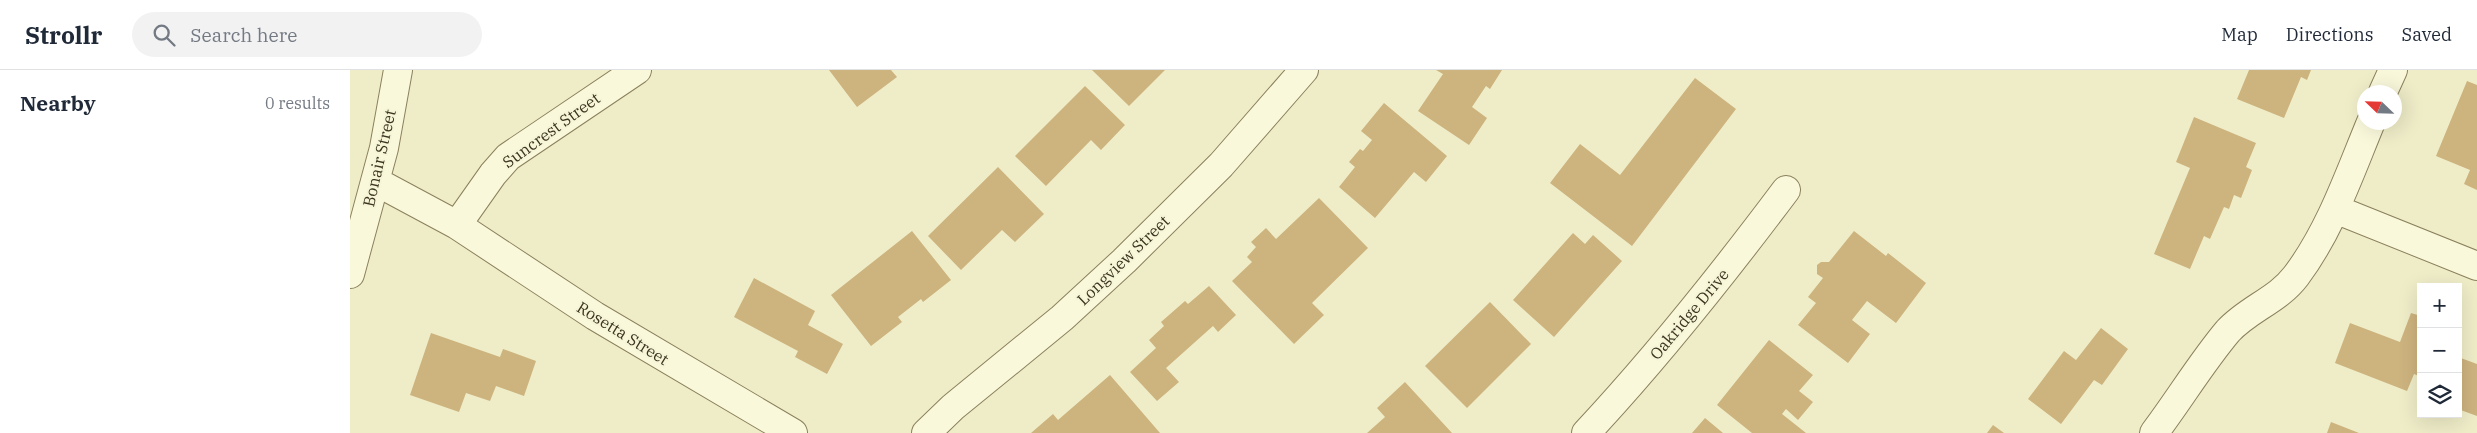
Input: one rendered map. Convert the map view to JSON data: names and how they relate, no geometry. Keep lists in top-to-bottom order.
{
  "streets": {
    "street": [
      "Suncrest Street",
      "Bonair Street",
      "Longview Street",
      "Oakridge Drive",
      "Rosetta Street"
    ]
  },
  "crossings": [
    ["Suncrest Street", "Rosetta Street"],
    ["Bonair Street", "Rosetta Street"]
  ],
  "north": "top left",
  "page": {
    "header": "Strollr",
    "search": "Search here",
    "nav": ["Map", "Directions", "Saved"],
    "heading": ["Nearby", "0 results"],
    "map_buttons": ["+", "−"]
  }
}
